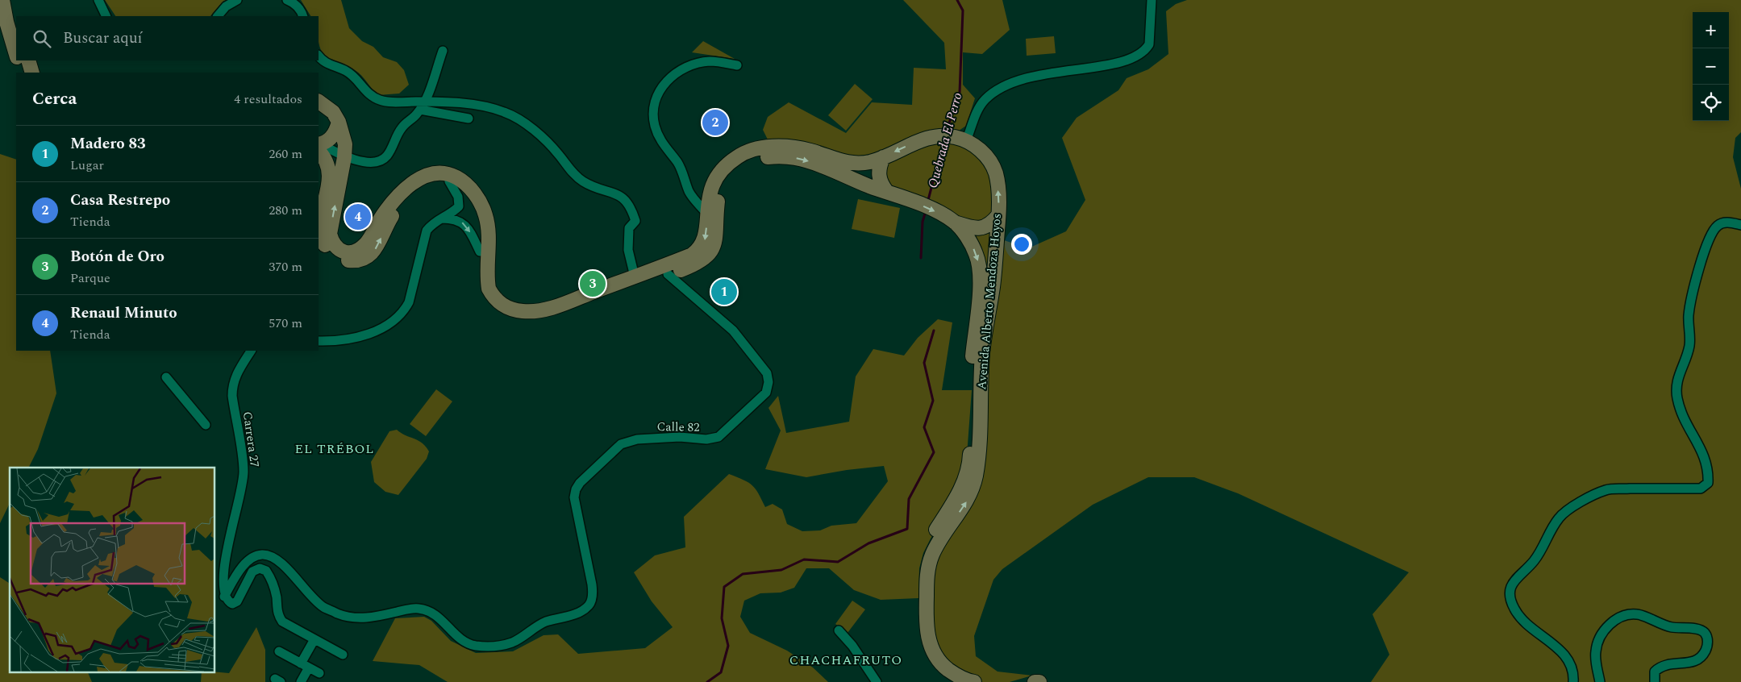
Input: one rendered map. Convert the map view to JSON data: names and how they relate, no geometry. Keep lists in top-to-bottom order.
{
  "streets": {
    "main road": ["Avenida Alberto Mendoza Hoyos"],
    "street": ["Calle 82", "Carrera 27"]
  },
  "crossings": [
    ["Avenida Alberto Mendoza Hoyos", "Calle 82"],
    ["Calle 82", "Carrera 27"]
  ],
  "districts": ["EL TRÉBOL", "CHACHAFRUTO"],
  "water": ["Quebrada El Perro"],
  "page": {
    "map_buttons": ["+", "−"],
    "search": "Buscar aquí",
    "heading": ["Cerca", "4 resultados"],
    "pins": [
      "2",
      "4",
      "3",
      "1"
    ],
    "list": [
      {
        "mark": "1",
        "name": "Madero 83",
        "note": "Lugar",
        "value": "260 m"
      },
      {
        "mark": "2",
        "name": "Casa Restrepo",
        "note": "Tienda",
        "value": "280 m"
      },
      {
        "mark": "3",
        "name": "Botón de Oro",
        "note": "Parque",
        "value": "370 m"
      },
      {
        "mark": "4",
        "name": "Renaul Minuto",
        "note": "Tienda",
        "value": "570 m"
      }
    ]
  }
}
